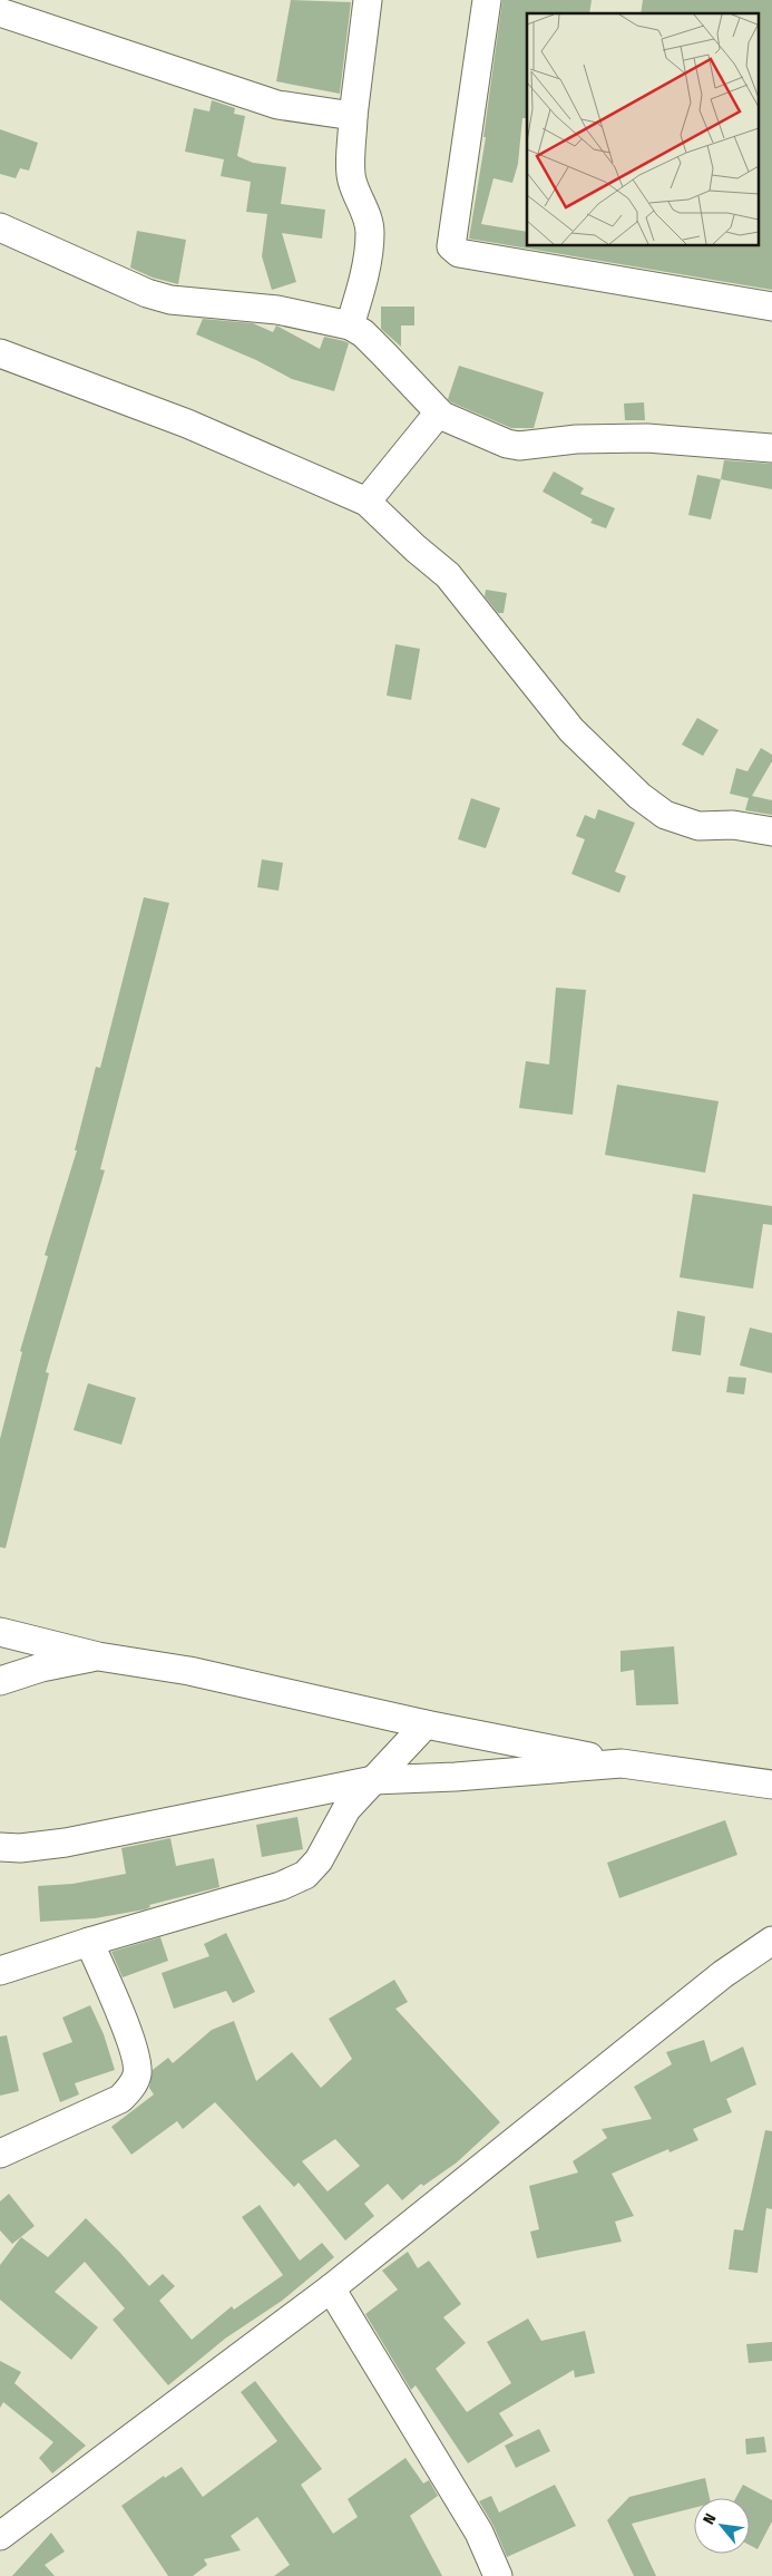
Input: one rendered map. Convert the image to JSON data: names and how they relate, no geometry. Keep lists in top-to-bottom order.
{
  "north": "top left"
}
